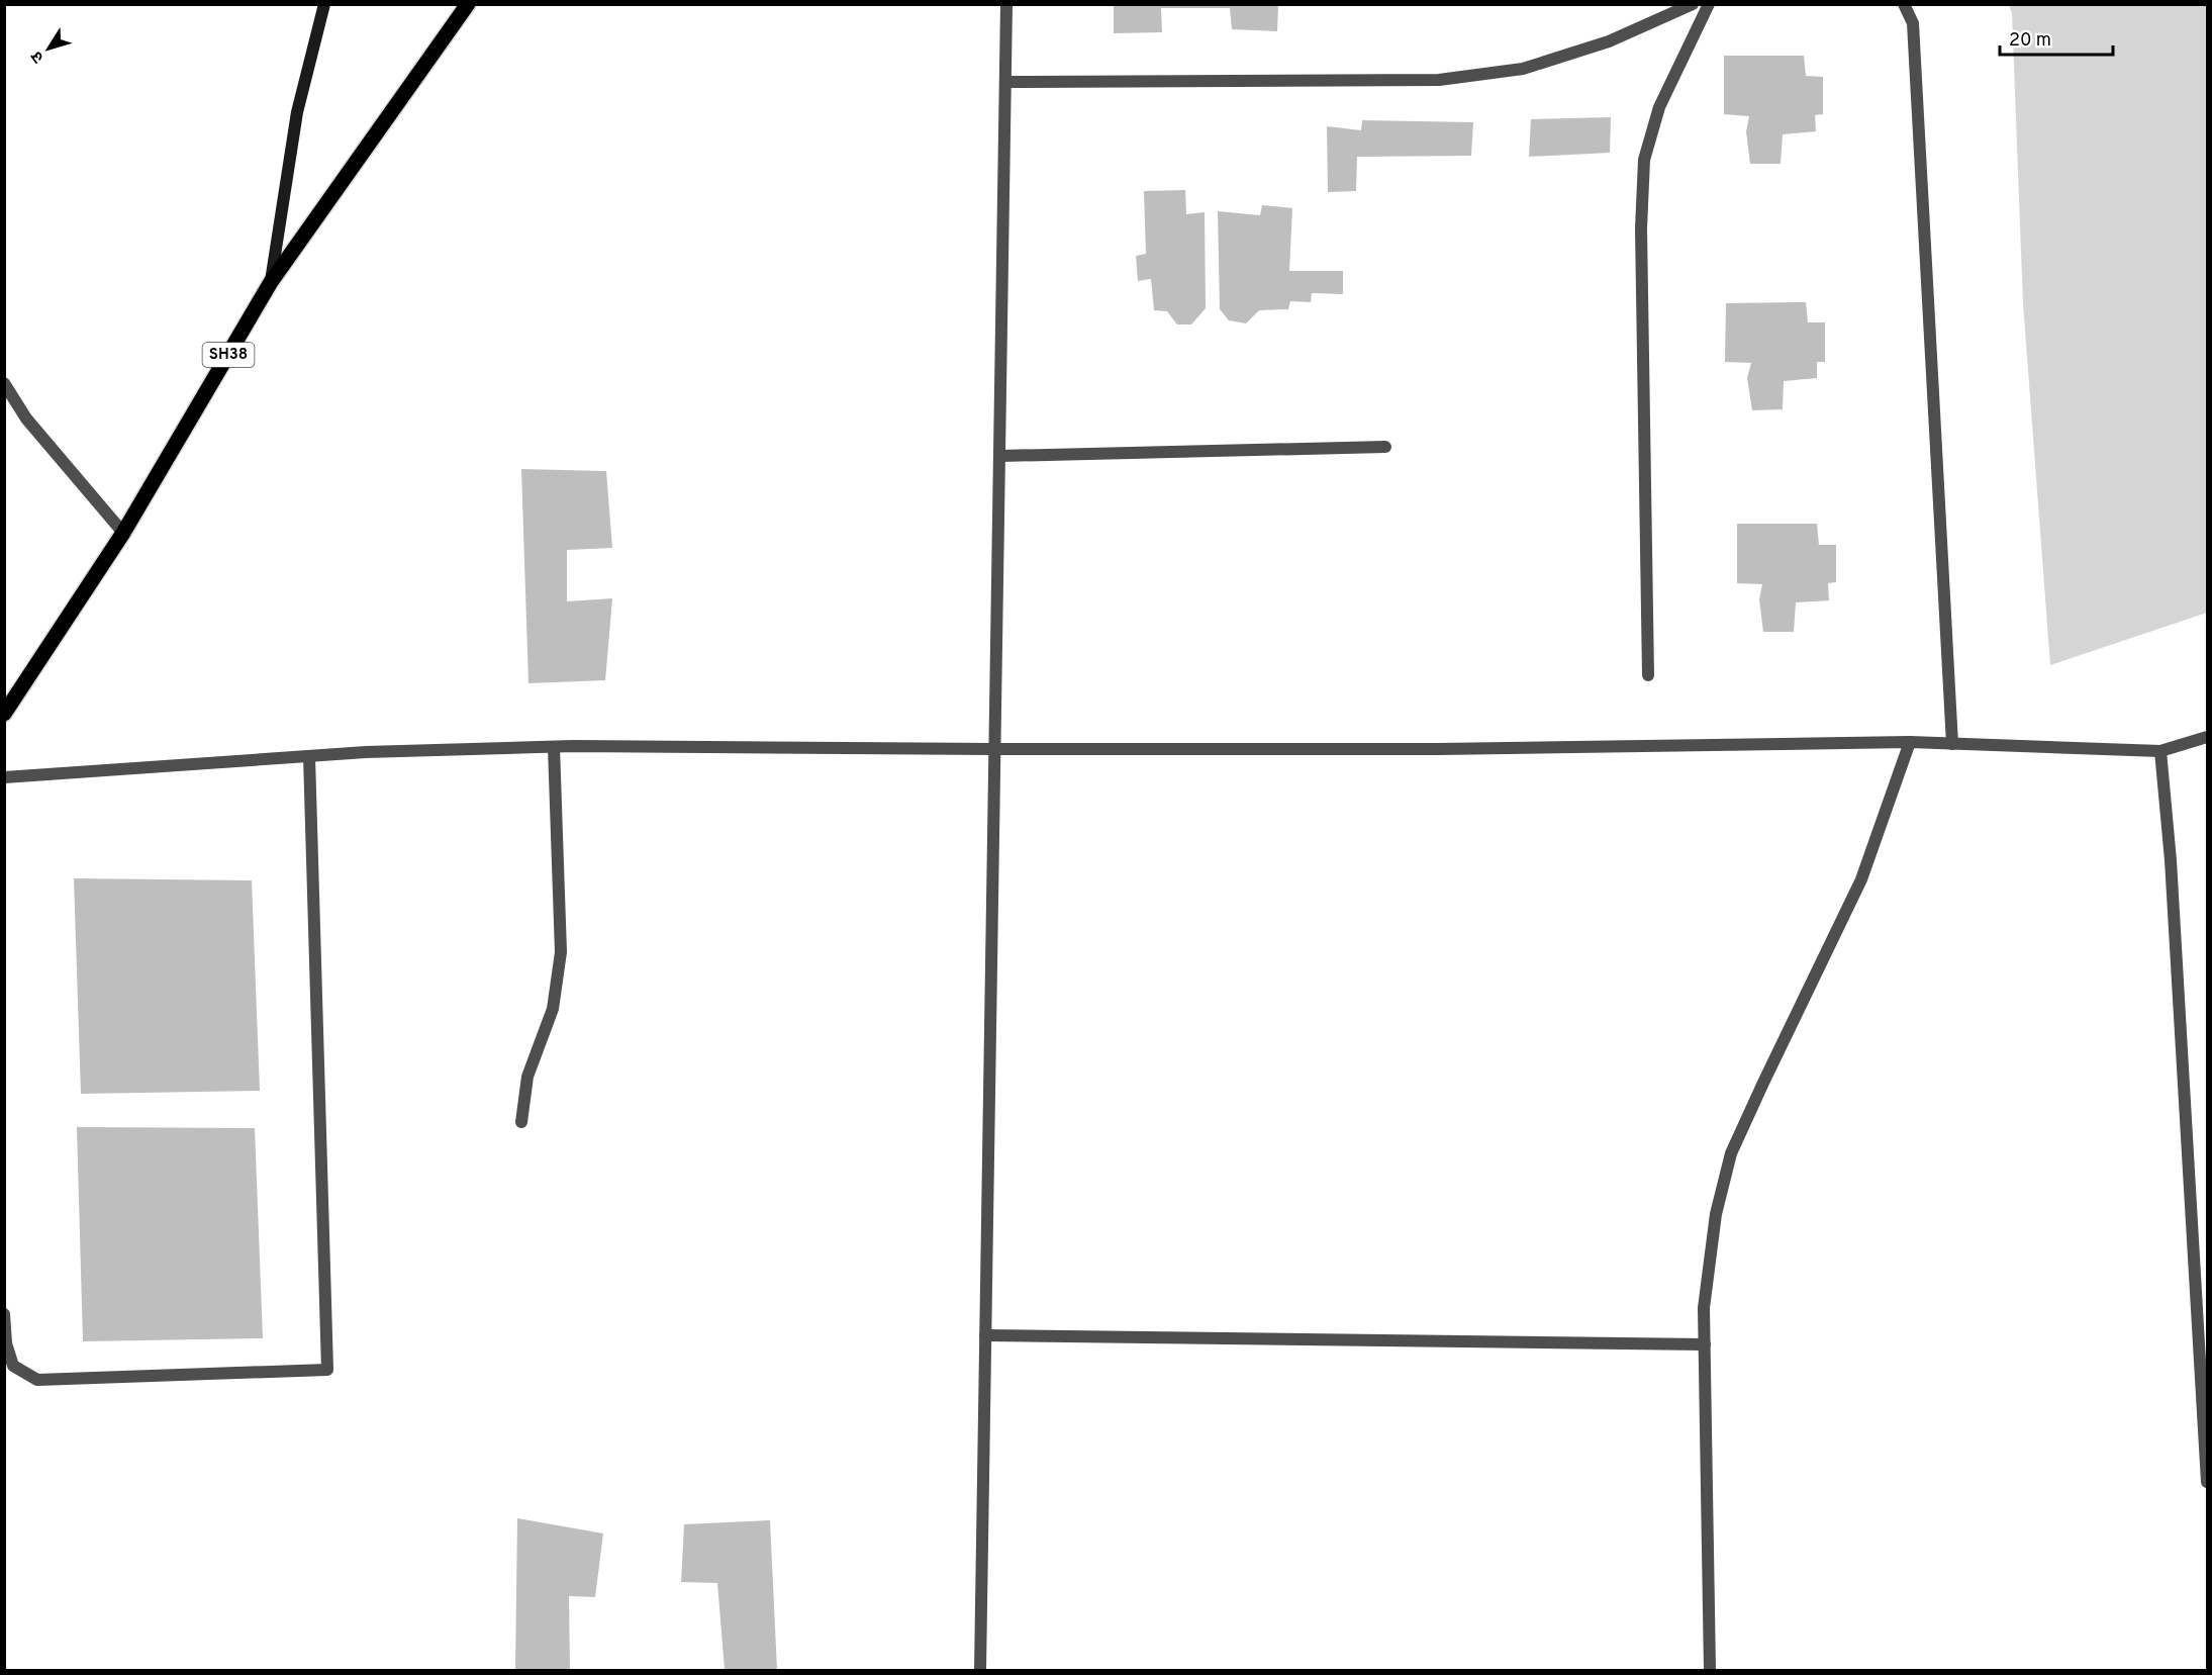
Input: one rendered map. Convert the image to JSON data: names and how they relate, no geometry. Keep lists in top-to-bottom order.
{
  "streets": {
    "main road": ["SH38"]
  },
  "scale_bar": "20 m",
  "north": "bottom left"
}
